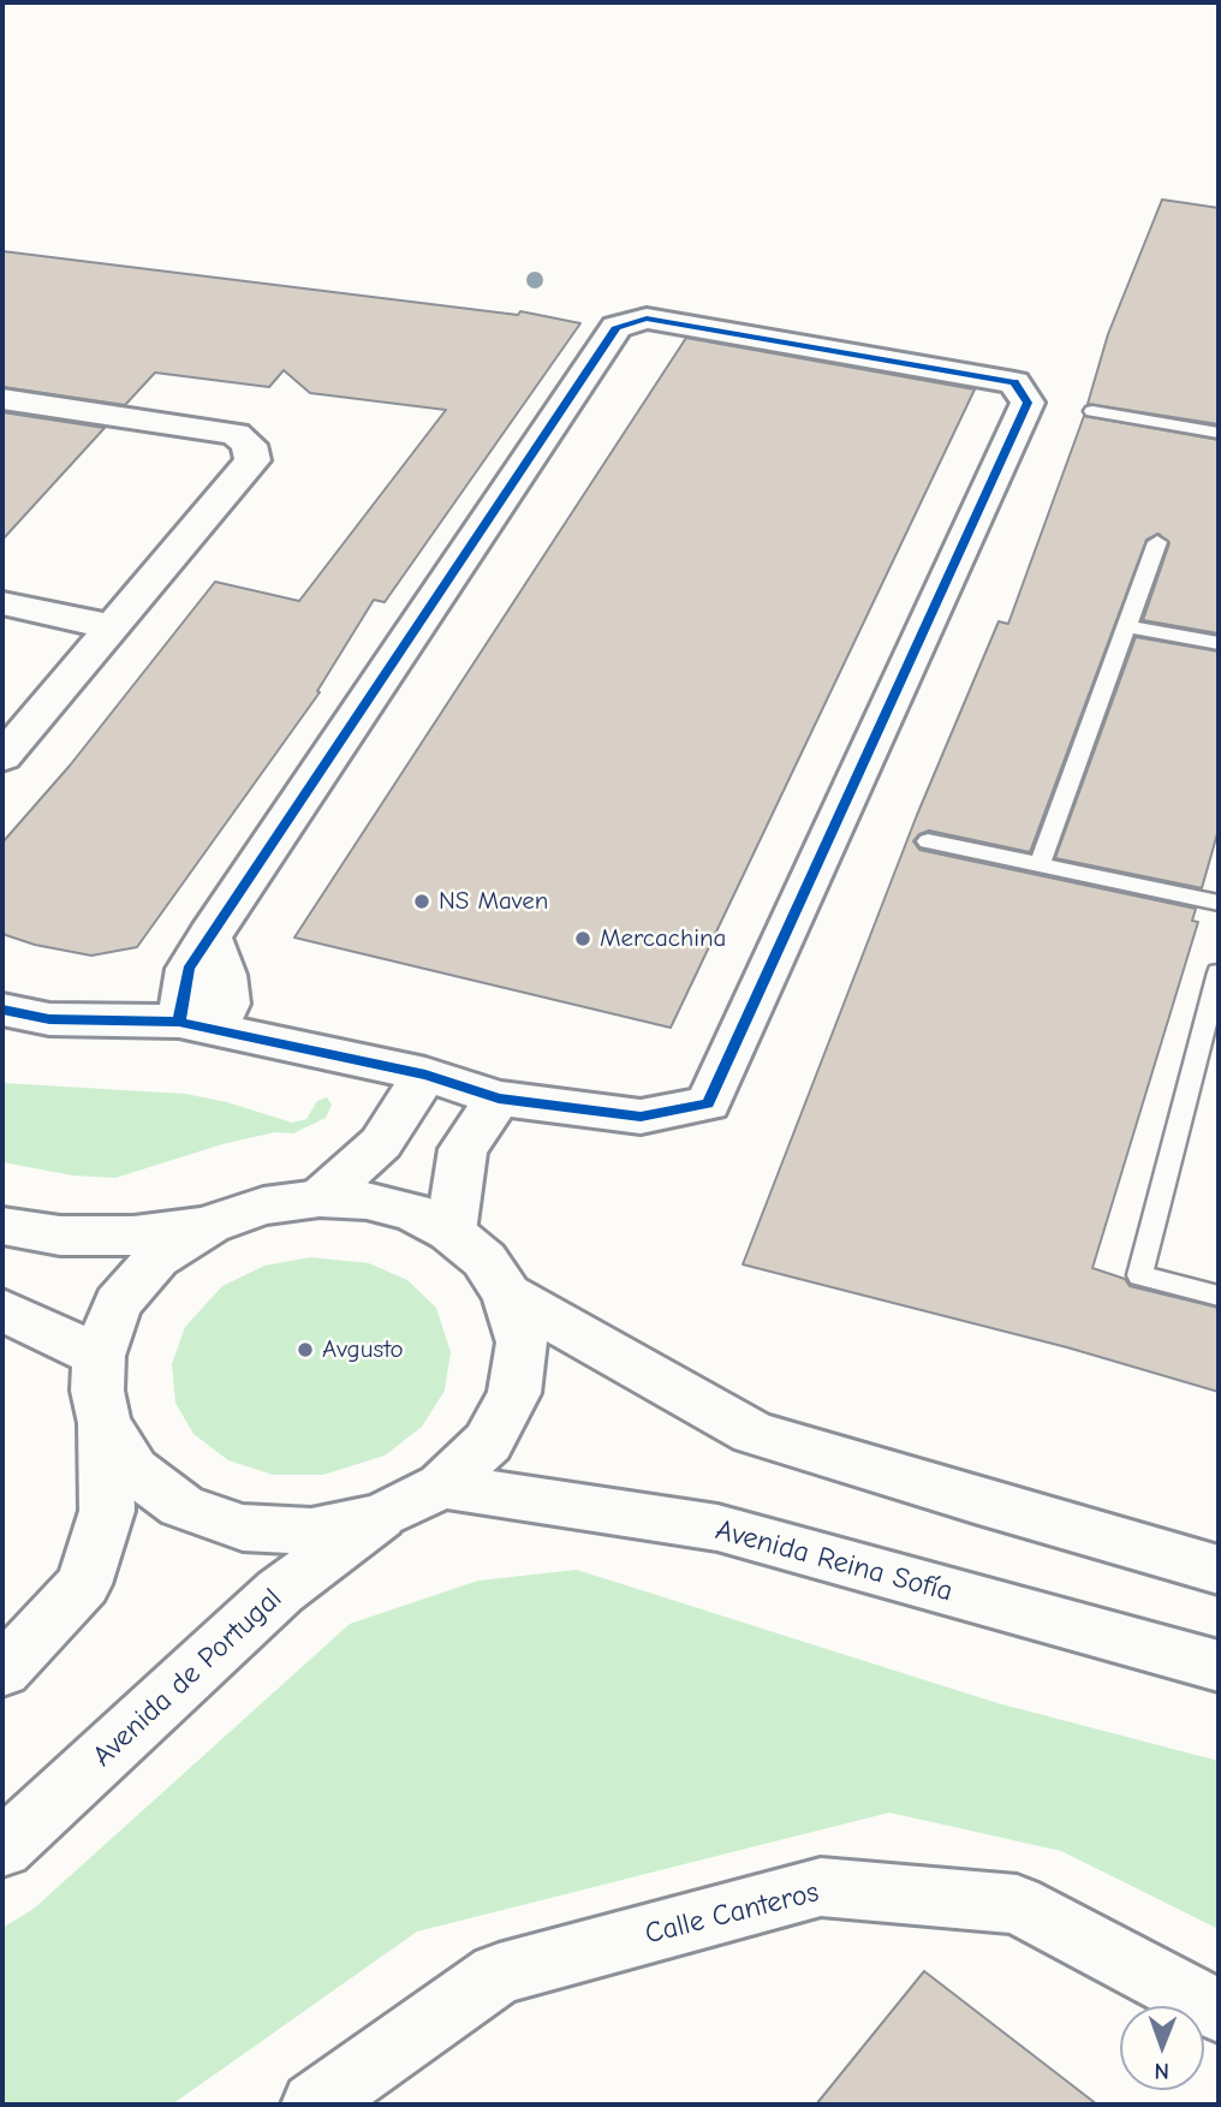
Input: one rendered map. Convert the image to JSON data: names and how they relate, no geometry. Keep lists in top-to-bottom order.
{
  "streets": {
    "main road": ["Avenida Reina Sofía", "Avenida de Portugal", "Calle Canteros"]
  },
  "places": ["NS Maven", "Mercachina", "Avgusto"],
  "north": "bottom"
}
